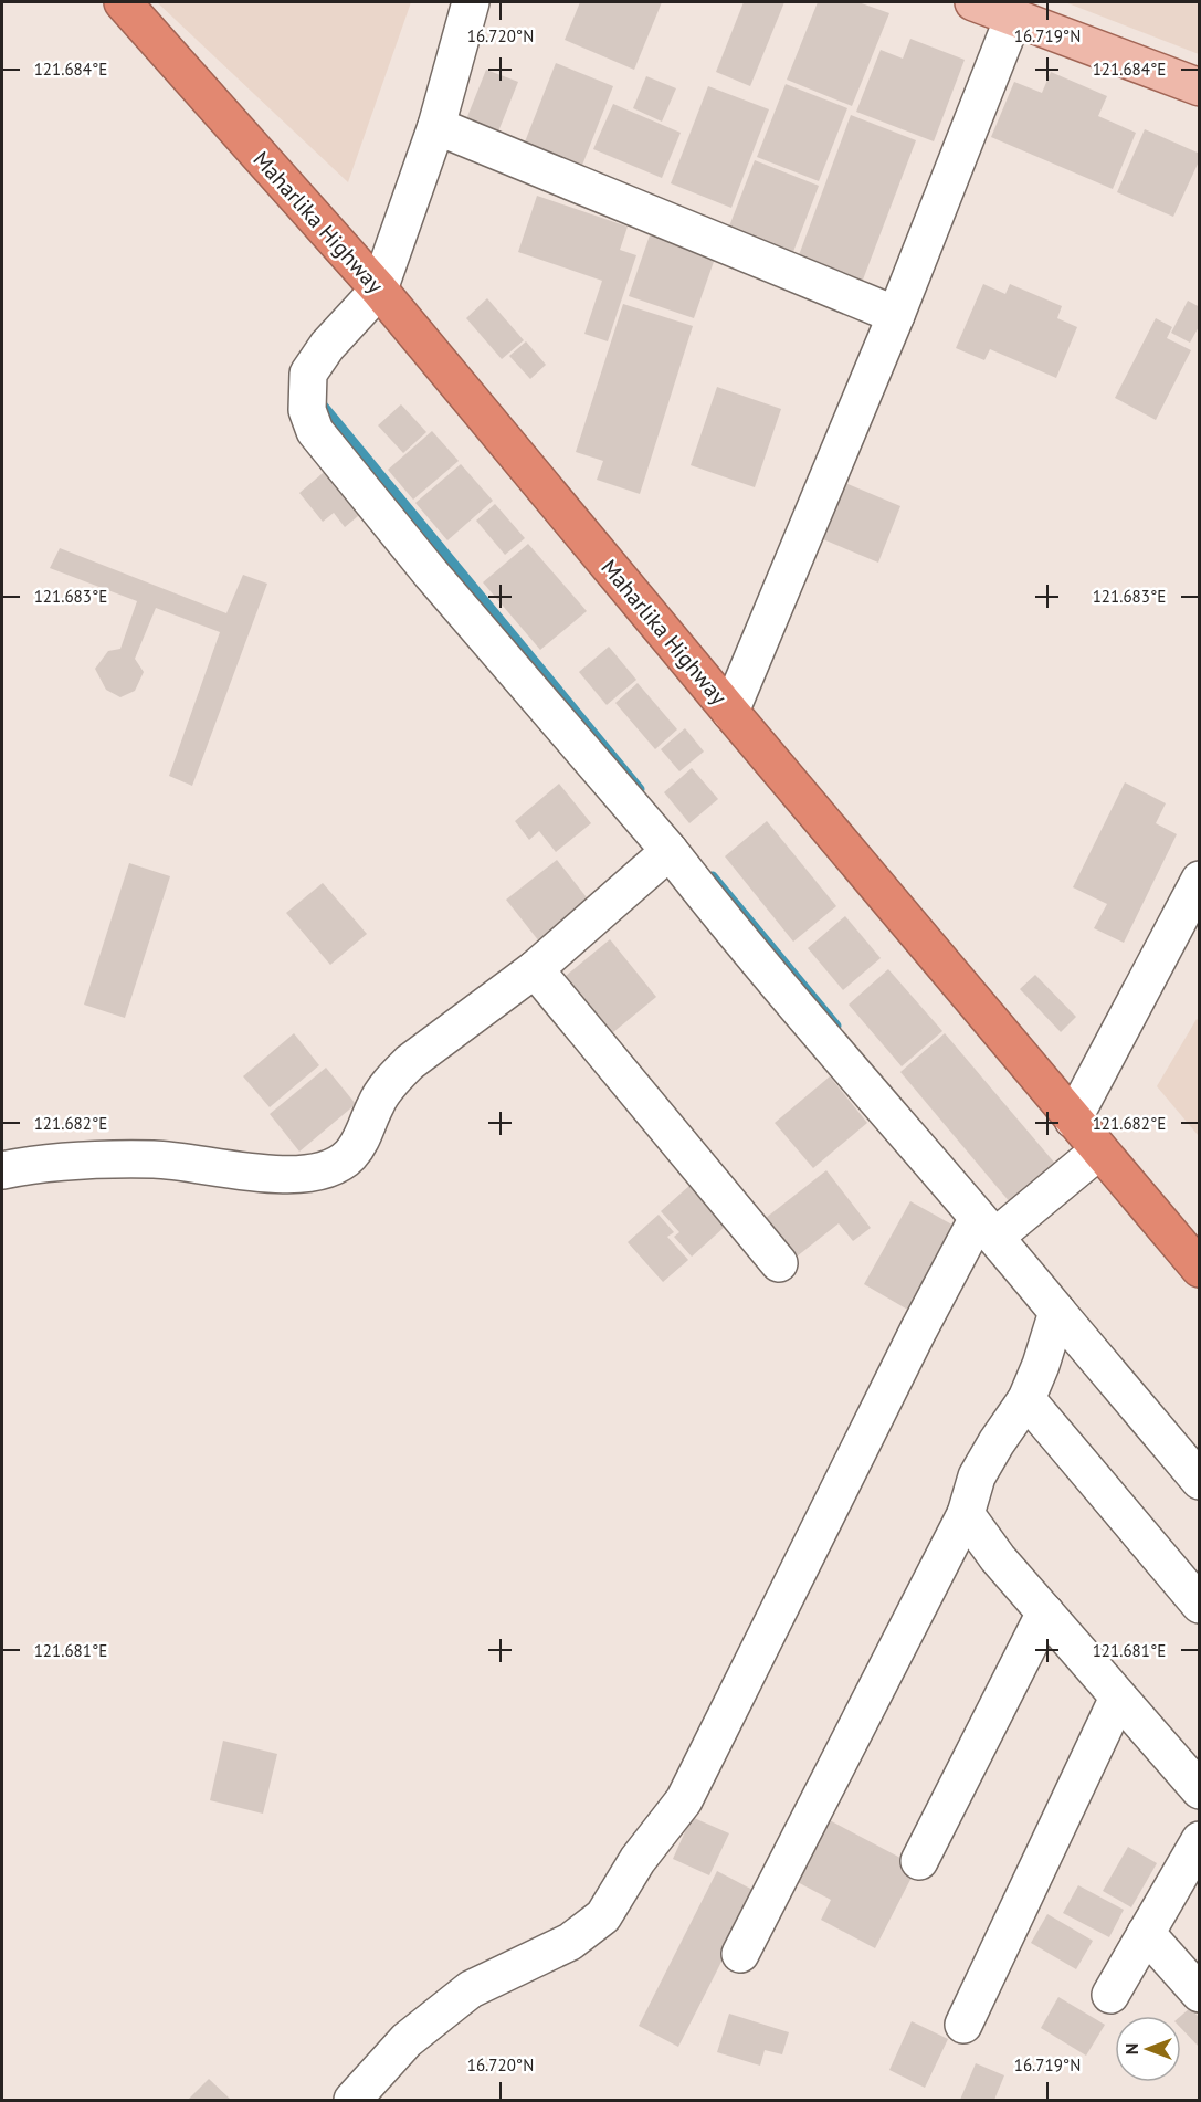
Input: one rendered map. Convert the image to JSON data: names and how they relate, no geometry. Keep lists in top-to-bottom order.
{
  "streets": {
    "highway": ["Maharlika Highway"]
  },
  "north": "left",
  "coordinates": [
    "16.720°N",
    "16.719°N",
    "121.684°E",
    "121.683°E",
    "121.682°E",
    "121.681°E"
  ]
}
